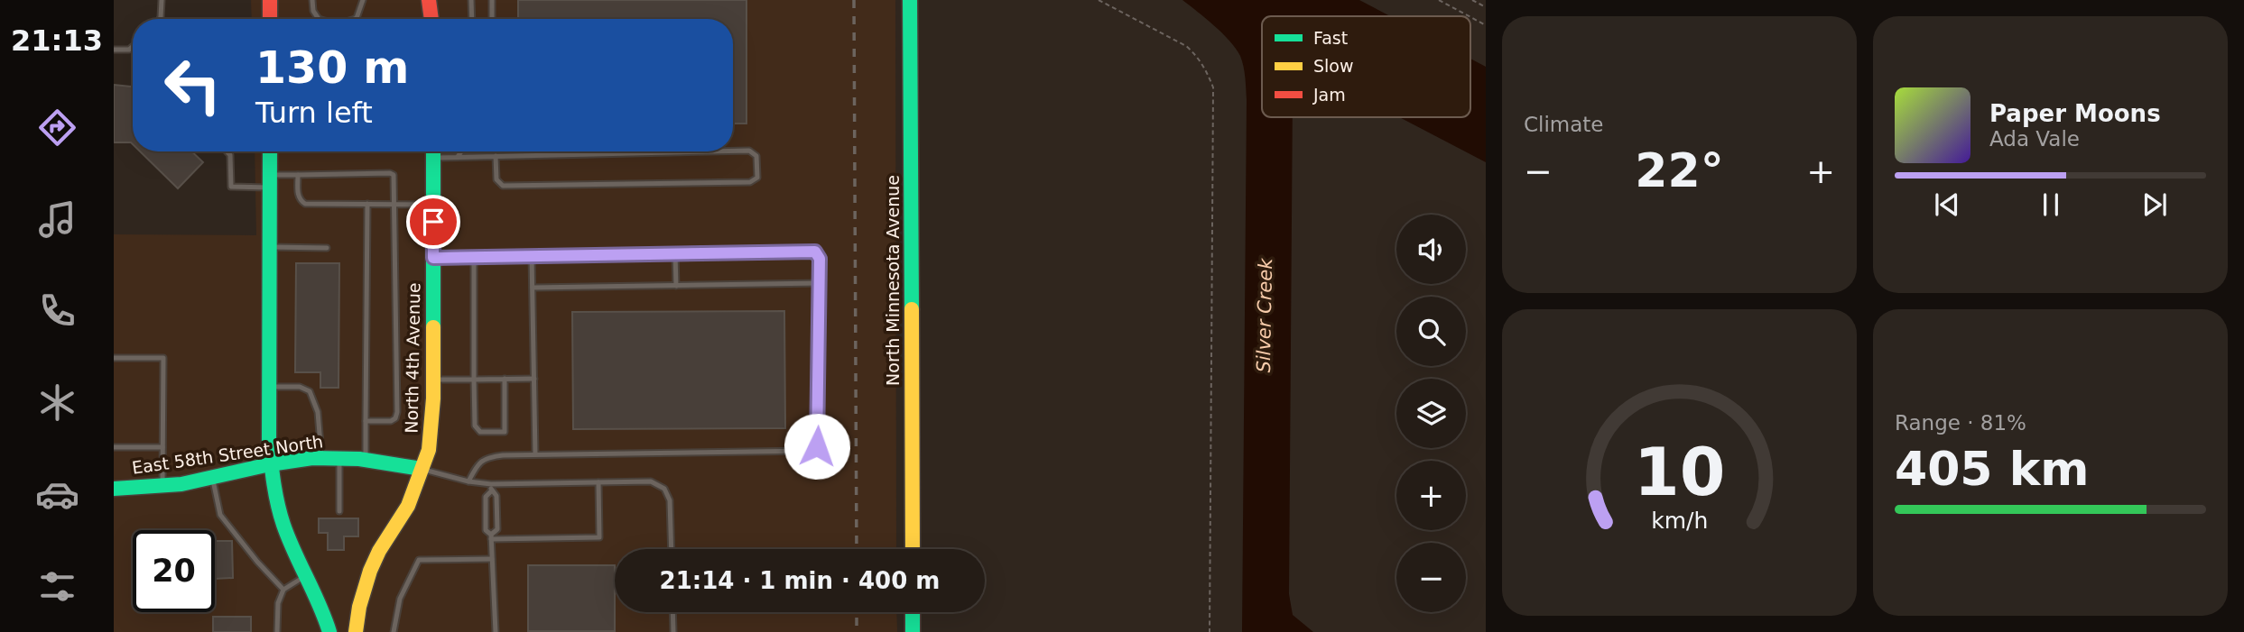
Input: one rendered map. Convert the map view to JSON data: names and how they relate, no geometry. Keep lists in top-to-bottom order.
{
  "streets": {
    "street": ["North Minnesota Avenue", "North 4th Avenue", "East 58th Street North"]
  },
  "crossings": [
    ["North 4th Avenue", "East 58th Street North"]
  ],
  "water": ["Silver Creek"],
  "legend": ["Fast", "Slow", "Jam"],
  "page": {
    "tabs": "21:13",
    "tile": [
      "Climate",
      ["Range · 81%", "405 km"]
    ],
    "turn": ["130 m", "Turn left"],
    "song": ["Paper Moons", "Ada Vale"],
    "heat": ["−", "22°", "+"],
    "map_buttons": ["+", "−"],
    "limit": "20",
    "trip": "21:14 · 1 min · 400 m",
    "gauge": ["10", "km/h"]
  }
}
